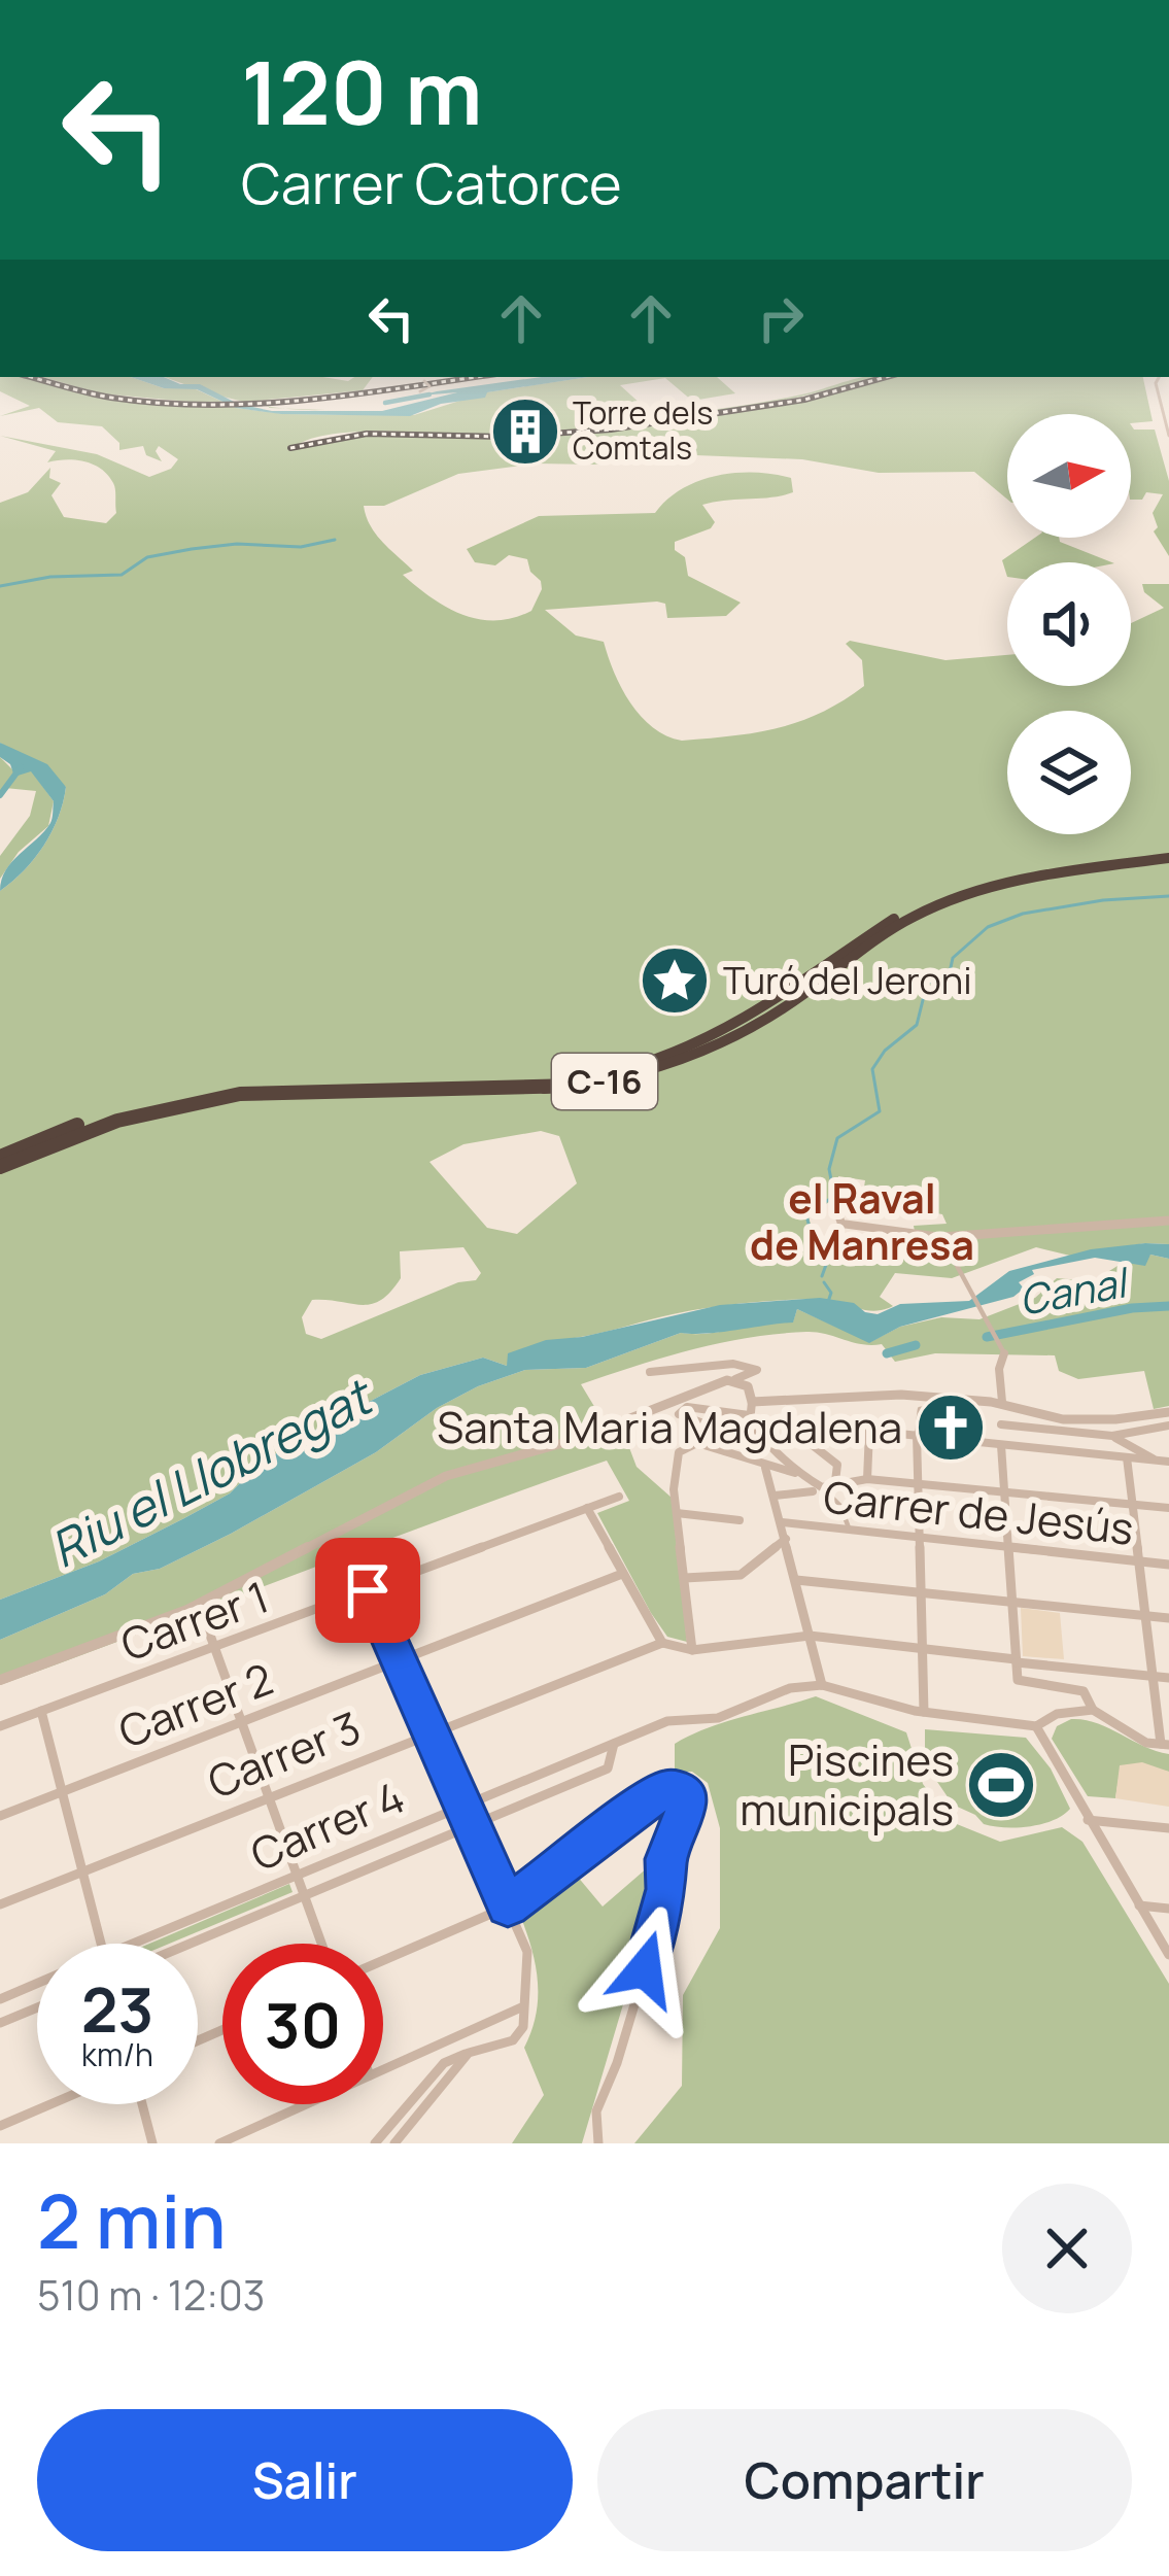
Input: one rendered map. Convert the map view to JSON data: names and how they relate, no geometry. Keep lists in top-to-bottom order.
{
  "streets": {
    "highway": ["C-16"],
    "street": [
      "Carrer de Jesús",
      "Carrer 1",
      "Carrer 2",
      "Carrer 3",
      "Carrer 4"
    ]
  },
  "districts": ["el Raval de Manresa"],
  "water": ["Canal", "Riu el Llobregat"],
  "places": {
    "building": ["Torre dels Comtals"],
    "place": ["Turó del Jeroni"],
    "church": ["Santa Maria Magdalena"],
    "sports": ["Piscines municipals"]
  },
  "north": "right",
  "page": {
    "turn": ["120 m", "Carrer Catorce"],
    "speed": "23 km/h",
    "limit": "30",
    "heading": ["2 min", "510 m · 12:03"],
    "buttons": ["Salir", "Compartir"]
  }
}
